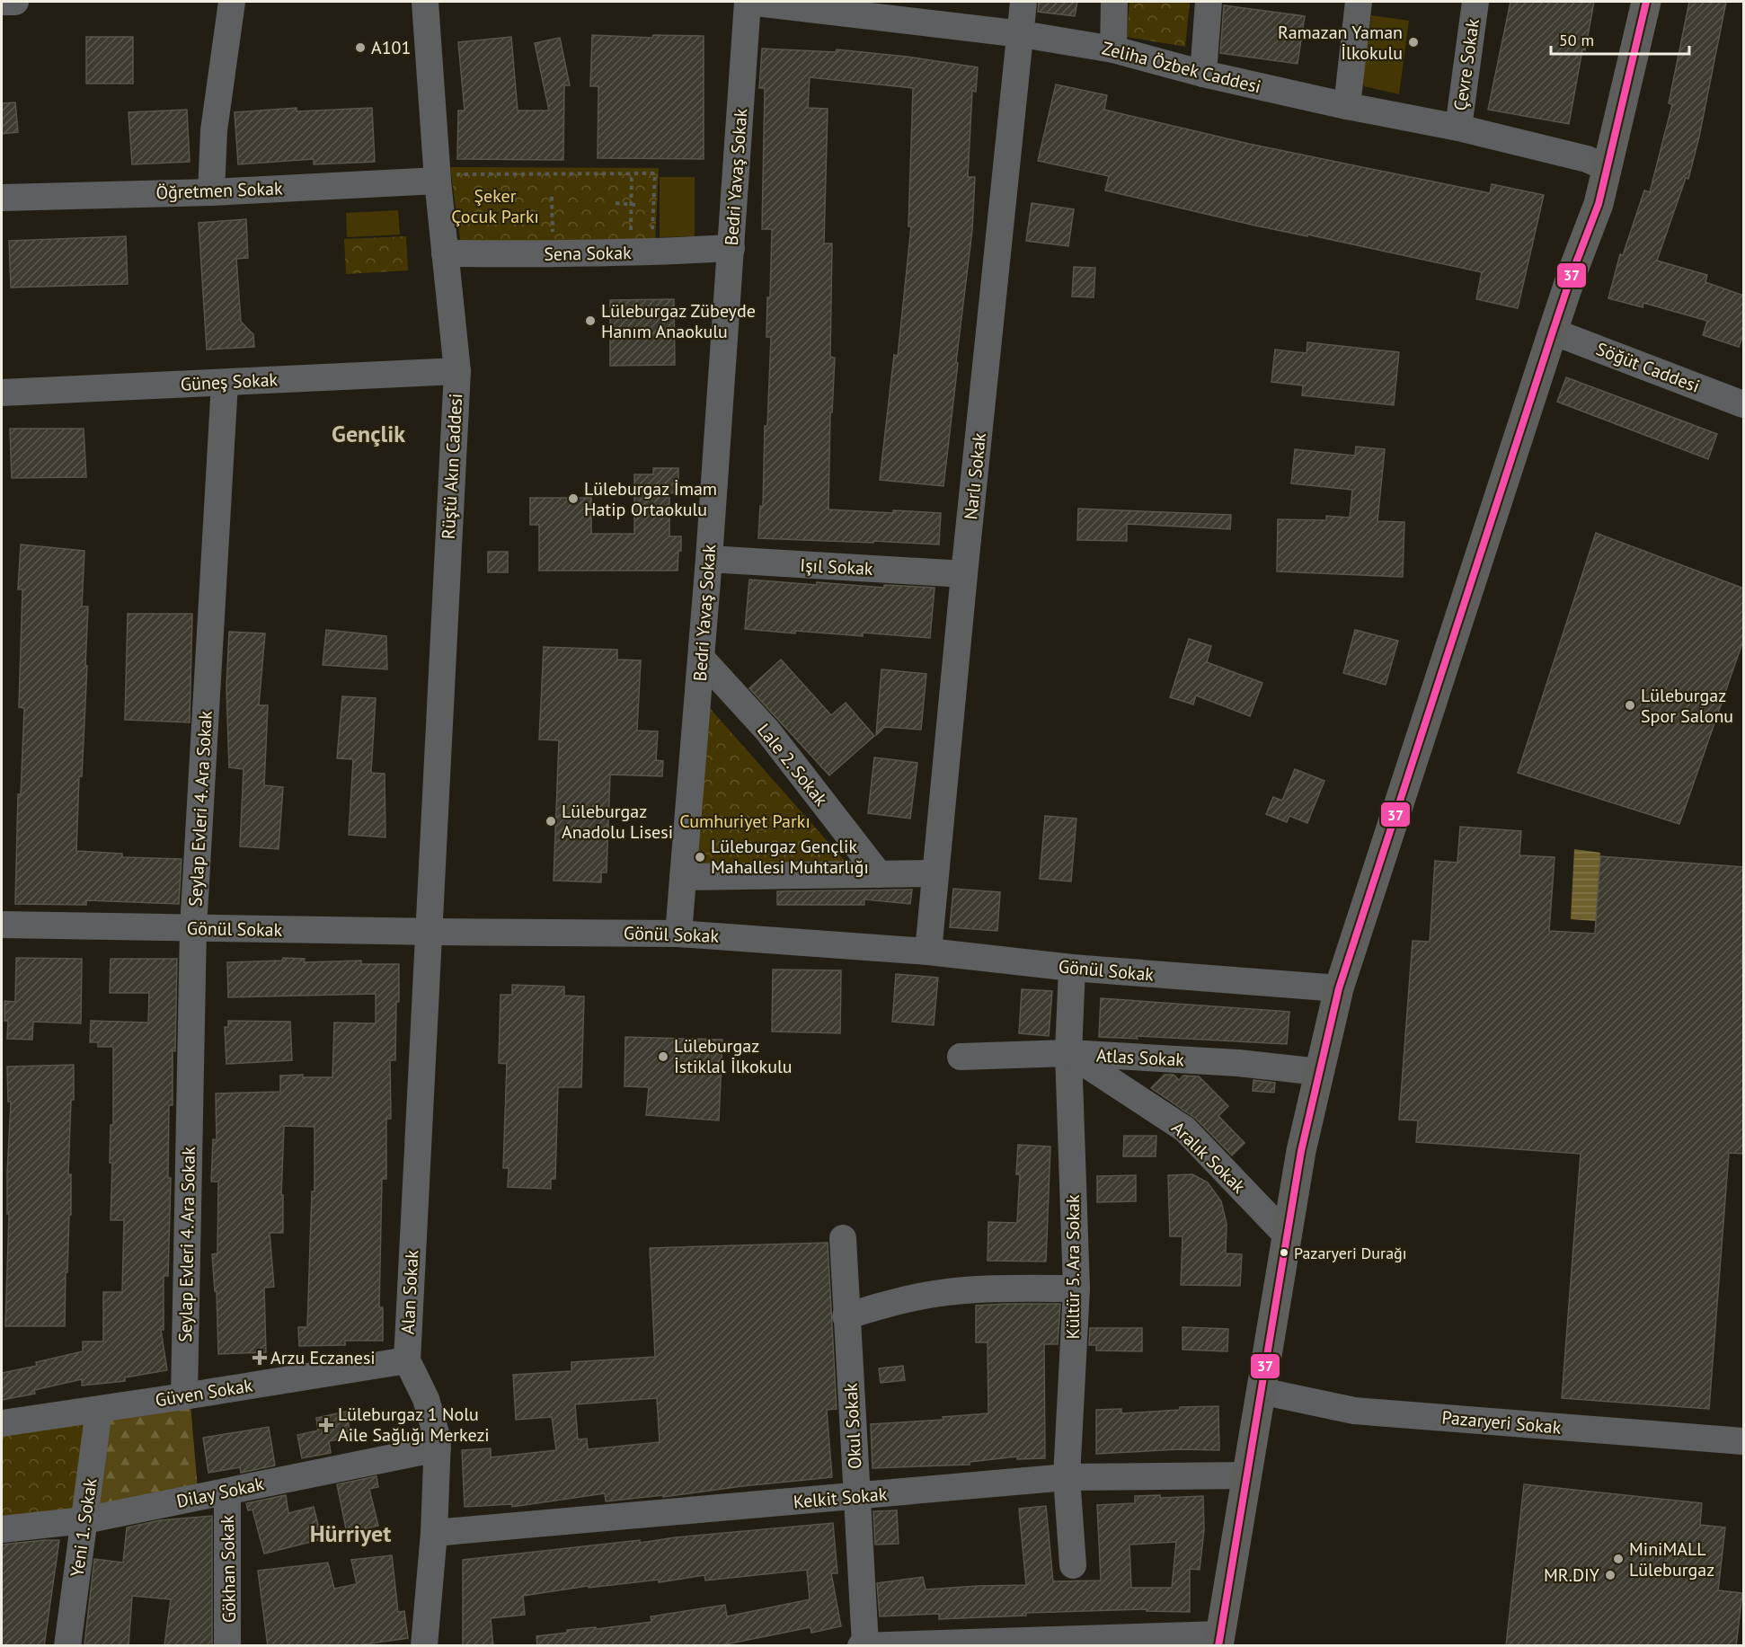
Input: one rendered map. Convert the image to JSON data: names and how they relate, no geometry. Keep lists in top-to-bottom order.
{
  "streets": {
    "street": [
      "Çevre Sokak",
      "Zeliha Özbek Caddesi",
      "Bedri Yavaş Sokak",
      "Öğretmen Sokak",
      "Sena Sokak",
      "Söğüt Caddesi",
      "Güneş Sokak",
      "Rüştü Akın Caddesi",
      "Narlı Sokak",
      "Işıl Sokak",
      "Lale 2. Sokak",
      "Seylap Evleri 4. Ara Sokak",
      "Gönül Sokak",
      "Atlas Sokak",
      "Aralık Sokak",
      "Kültür 5. Ara Sokak",
      "Alan Sokak",
      "Güven Sokak",
      "Pazaryeri Sokak",
      "Okul Sokak",
      "Dilay Sokak",
      "Kelkit Sokak",
      "Yeni 1. Sokak",
      "Gökhan Sokak"
    ]
  },
  "crossings": [
    ["Çevre Sokak", "Zeliha Özbek Caddesi"],
    ["Zeliha Özbek Caddesi", "Bedri Yavaş Sokak"],
    ["Zeliha Özbek Caddesi", "Narlı Sokak"],
    ["Bedri Yavaş Sokak", "Sena Sokak"],
    ["Bedri Yavaş Sokak", "Işıl Sokak"],
    ["Bedri Yavaş Sokak", "Lale 2. Sokak"],
    ["Bedri Yavaş Sokak", "Gönül Sokak"],
    ["Öğretmen Sokak", "Rüştü Akın Caddesi"],
    ["Sena Sokak", "Rüştü Akın Caddesi"],
    ["Güneş Sokak", "Rüştü Akın Caddesi"],
    ["Güneş Sokak", "Seylap Evleri 4. Ara Sokak"],
    ["Rüştü Akın Caddesi", "Gönül Sokak"],
    ["Rüştü Akın Caddesi", "Alan Sokak"],
    ["Narlı Sokak", "Işıl Sokak"],
    ["Narlı Sokak", "Gönül Sokak"],
    ["Seylap Evleri 4. Ara Sokak", "Gönül Sokak"],
    ["Seylap Evleri 4. Ara Sokak", "Güven Sokak"],
    ["Gönül Sokak", "Kültür 5. Ara Sokak"],
    ["Gönül Sokak", "Alan Sokak"],
    ["Atlas Sokak", "Aralık Sokak"],
    ["Atlas Sokak", "Kültür 5. Ara Sokak"],
    ["Aralık Sokak", "Kültür 5. Ara Sokak"],
    ["Kültür 5. Ara Sokak", "Kelkit Sokak"],
    ["Alan Sokak", "Güven Sokak"],
    ["Alan Sokak", "Dilay Sokak"],
    ["Alan Sokak", "Kelkit Sokak"],
    ["Güven Sokak", "Yeni 1. Sokak"],
    ["Okul Sokak", "Kelkit Sokak"],
    ["Dilay Sokak", "Yeni 1. Sokak"],
    ["Dilay Sokak", "Gökhan Sokak"]
  ],
  "districts": ["Gençlik", "Hürriyet"],
  "parks": ["Şeker Çocuk Parkı", "Cumhuriyet Parkı"],
  "places": {
    "other": [
      "Ramazan Yaman İlkokulu",
      "A101",
      "Lüleburgaz Zübeyde Hanım Anaokulu",
      "Lüleburgaz İmam Hatip Ortaokulu",
      "Lüleburgaz Spor Salonu",
      "Lüleburgaz Anadolu Lisesi",
      "Lüleburgaz Gençlik Mahallesi Muhtarlığı",
      "Lüleburgaz İstiklal İlkokulu",
      "Pazaryeri Durağı",
      "MiniMALL Lüleburgaz",
      "MR.DIY"
    ],
    "health": ["Arzu Eczanesi", "Lüleburgaz 1 Nolu Aile Sağlığı Merkezi"]
  },
  "lines": ["transit line 37"],
  "scale_bar": "50 m"
}
